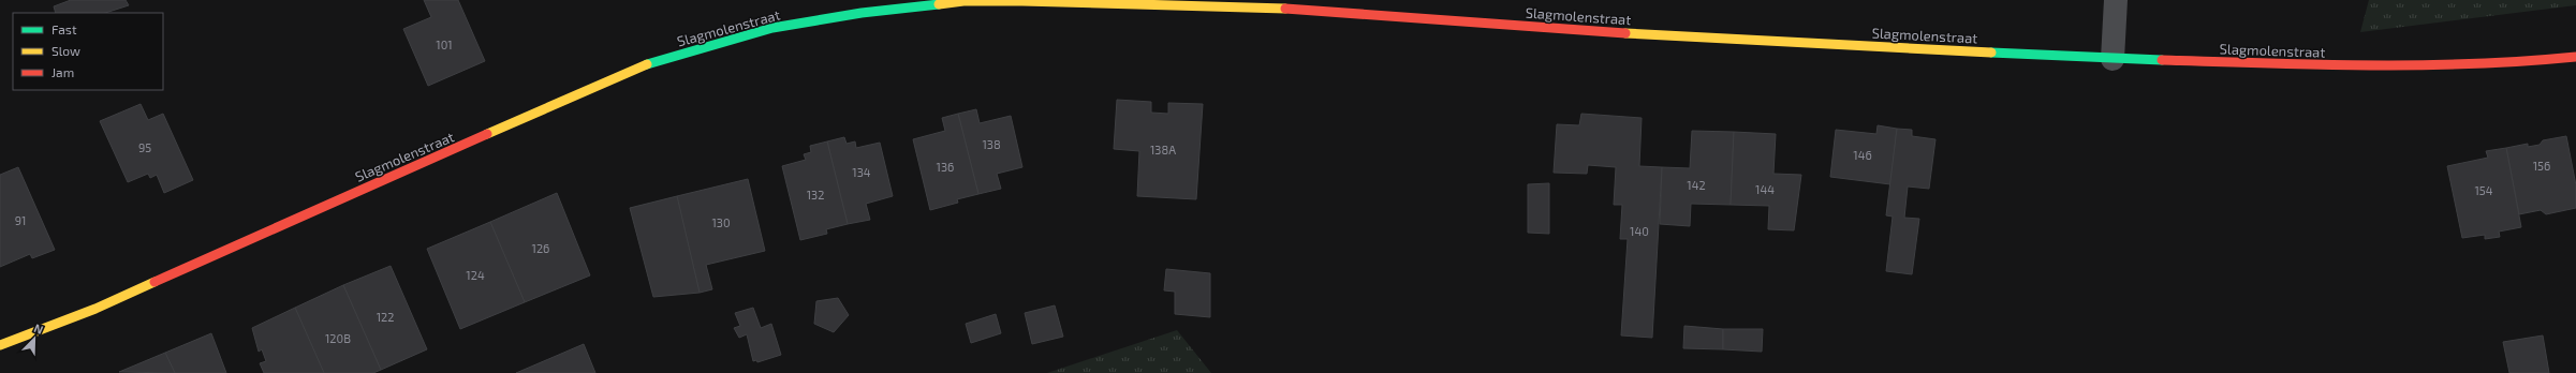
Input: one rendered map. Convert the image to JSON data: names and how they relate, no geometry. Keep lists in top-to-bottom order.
{
  "streets": {
    "street": ["Slagmolenstraat"]
  },
  "house_numbers": [
    "101",
    "138",
    "95",
    "138A",
    "146",
    "156",
    "136",
    "134",
    "142",
    "144",
    "154",
    "132",
    "91",
    "130",
    "140",
    "126",
    "124",
    "122",
    "120B"
  ],
  "legend": ["Fast", "Slow", "Jam"],
  "north": "top right"
}
